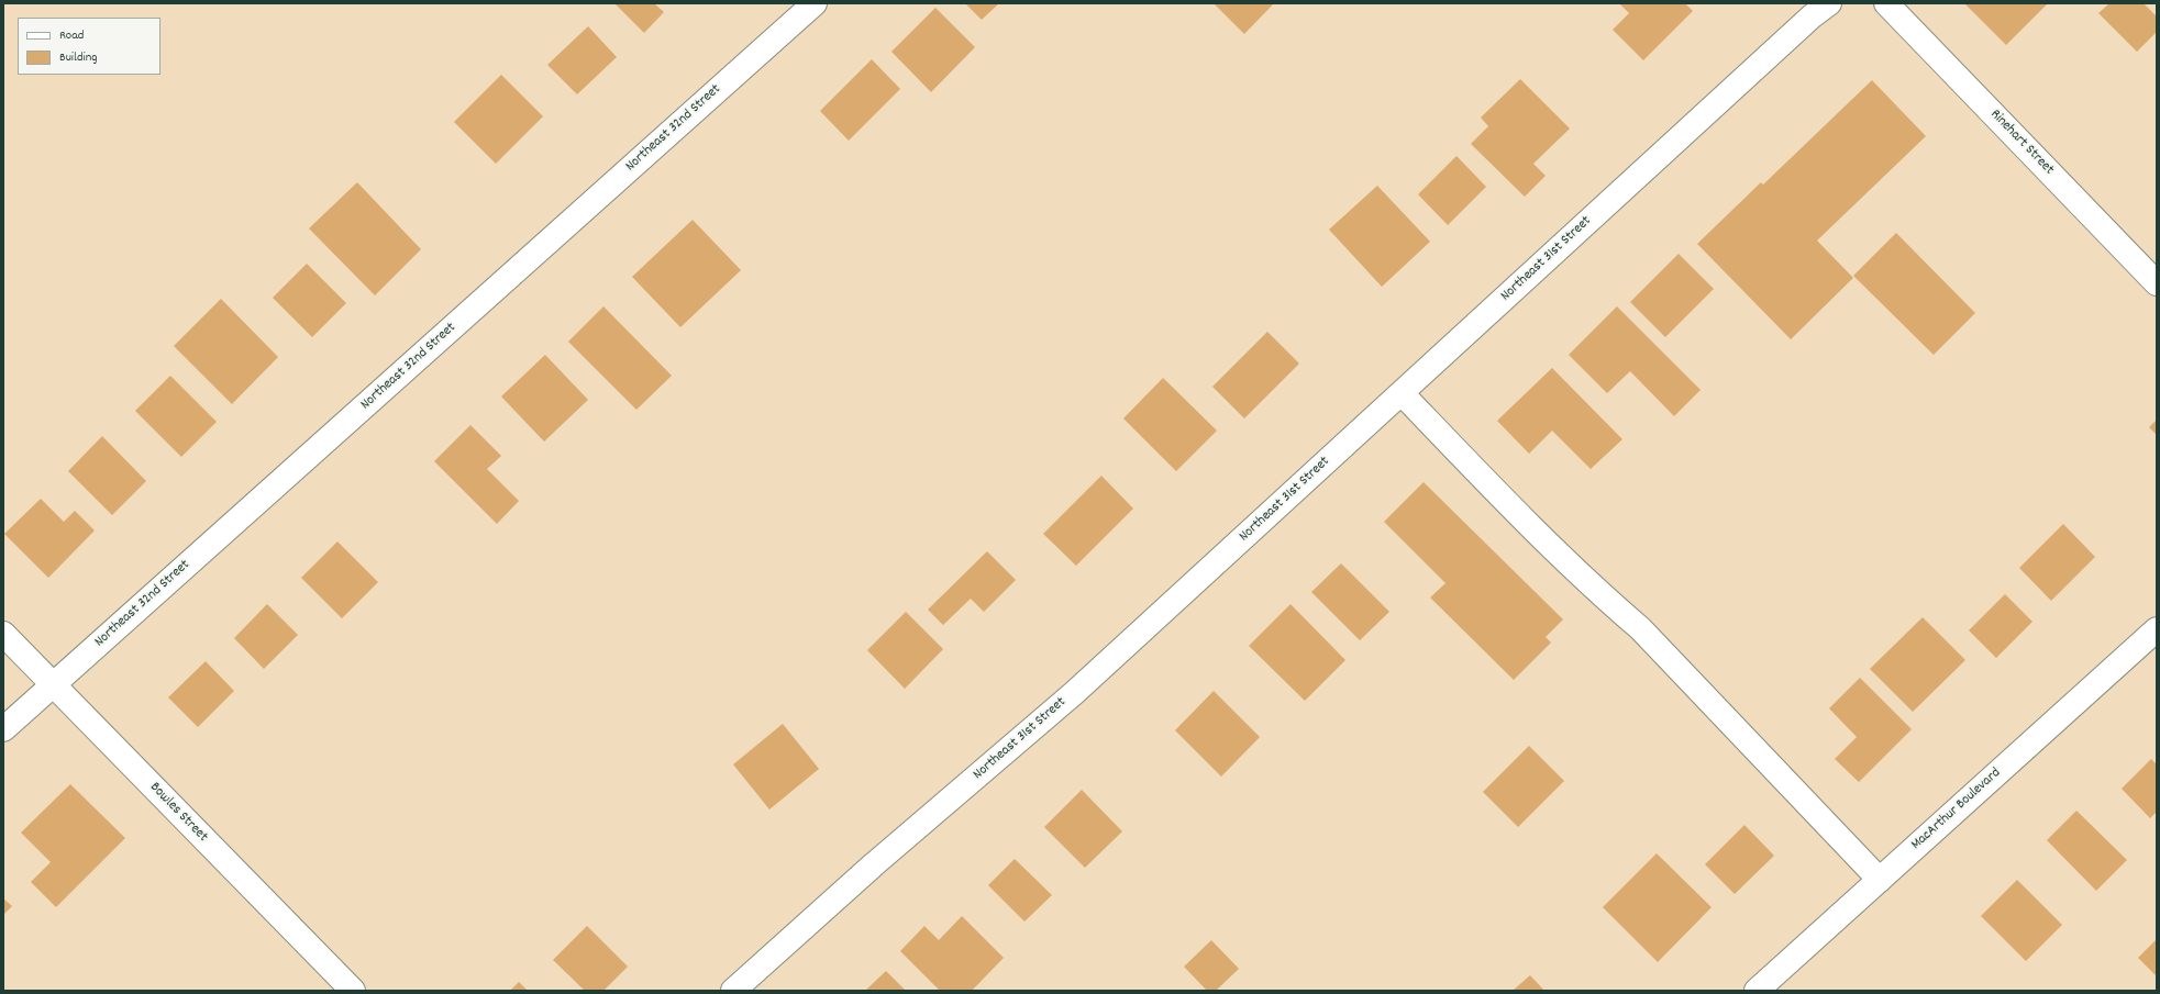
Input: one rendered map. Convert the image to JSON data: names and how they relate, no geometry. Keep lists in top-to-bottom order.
{
  "streets": {
    "street": [
      "Northeast 32nd Street",
      "Rinehart Street",
      "Northeast 31st Street",
      "MacArthur Boulevard",
      "Bowles Street"
    ]
  },
  "crossings": [
    ["Northeast 32nd Street", "Bowles Street"]
  ],
  "legend": ["Road", "Building"]
}
